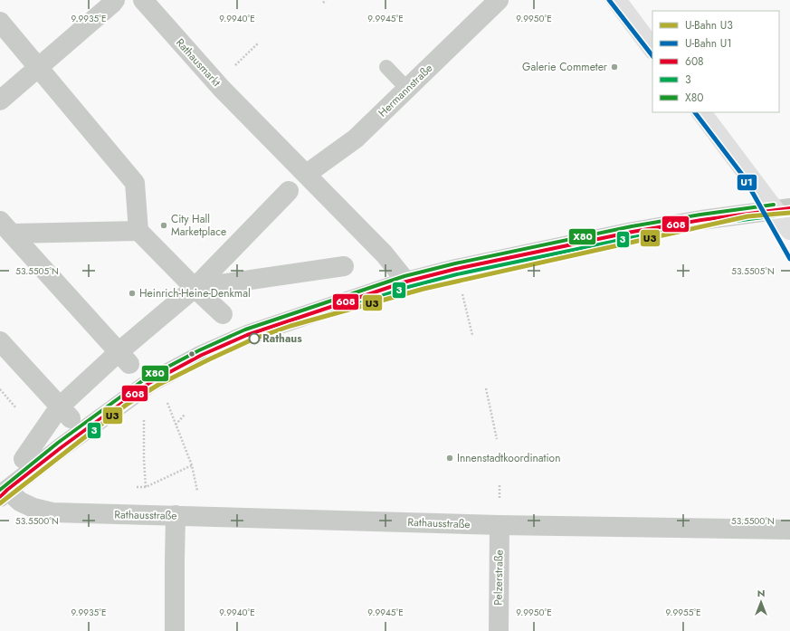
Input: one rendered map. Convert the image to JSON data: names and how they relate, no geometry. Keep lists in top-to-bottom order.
{
  "streets": {
    "street": [
      "Rathausmarkt",
      "Hermannstraße",
      "Rathausstraße",
      "Pelzerstraße"
    ]
  },
  "crossings": [
    ["Rathausmarkt", "Hermannstraße"],
    ["Rathausstraße", "Pelzerstraße"]
  ],
  "places": [
    "Galerie Commeter",
    "City Hall Marketplace",
    "Heinrich-Heine-Denkmal",
    "Rathaus",
    "Innenstadtkoordination"
  ],
  "lines": [
    "metro line U1",
    "transit line X80",
    "transit line 608",
    "metro line U3",
    "transit line 3"
  ],
  "legend": [
    "U-Bahn U3",
    "U-Bahn U1",
    "608",
    "3",
    "X80"
  ],
  "north": "top",
  "coordinates": [
    "9.9935°E",
    "9.9940°E",
    "9.9945°E",
    "9.9950°E",
    "53.5505°N",
    "53.5500°N",
    "9.9955°E"
  ]
}
